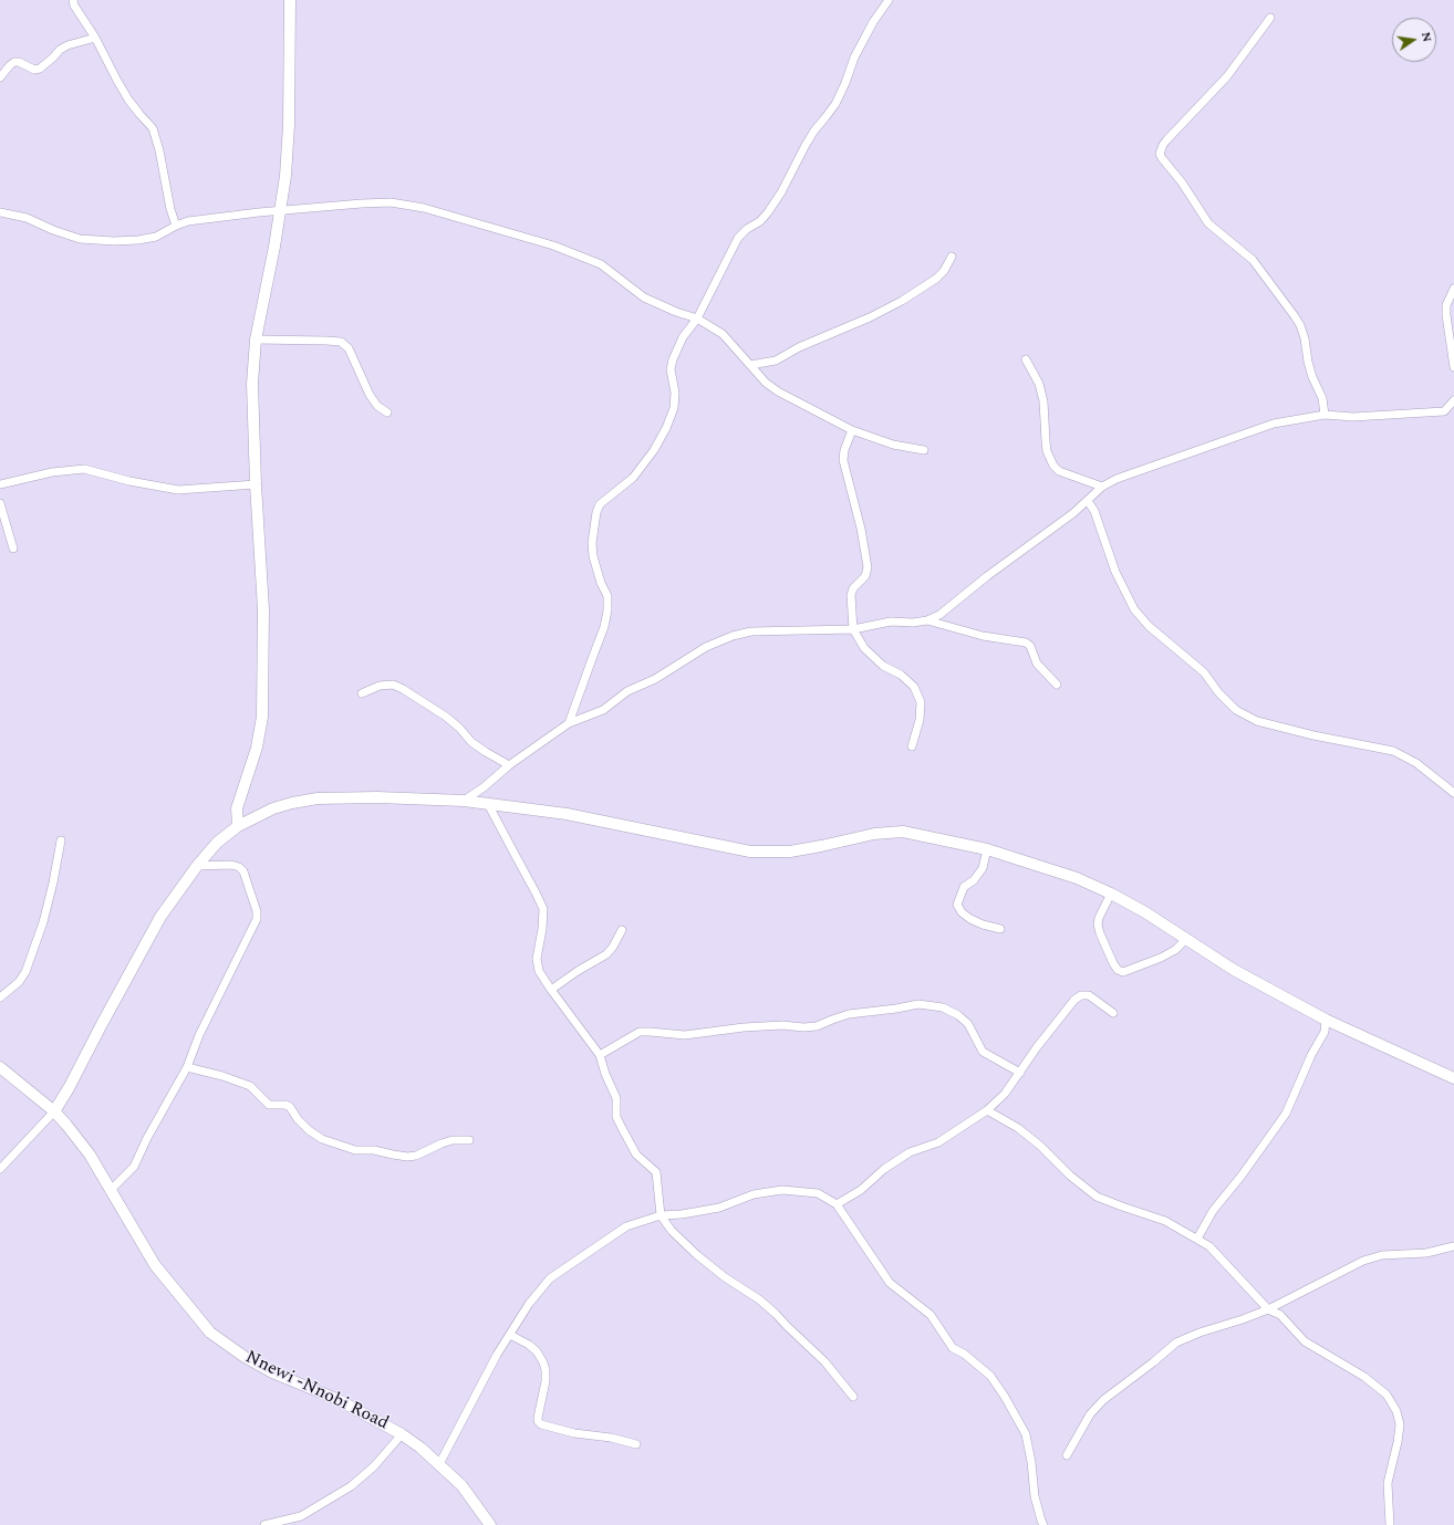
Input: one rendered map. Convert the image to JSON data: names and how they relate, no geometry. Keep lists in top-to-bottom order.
{
  "streets": {
    "main road": ["Nnewi -Nnobi Road"]
  },
  "north": "right"
}
